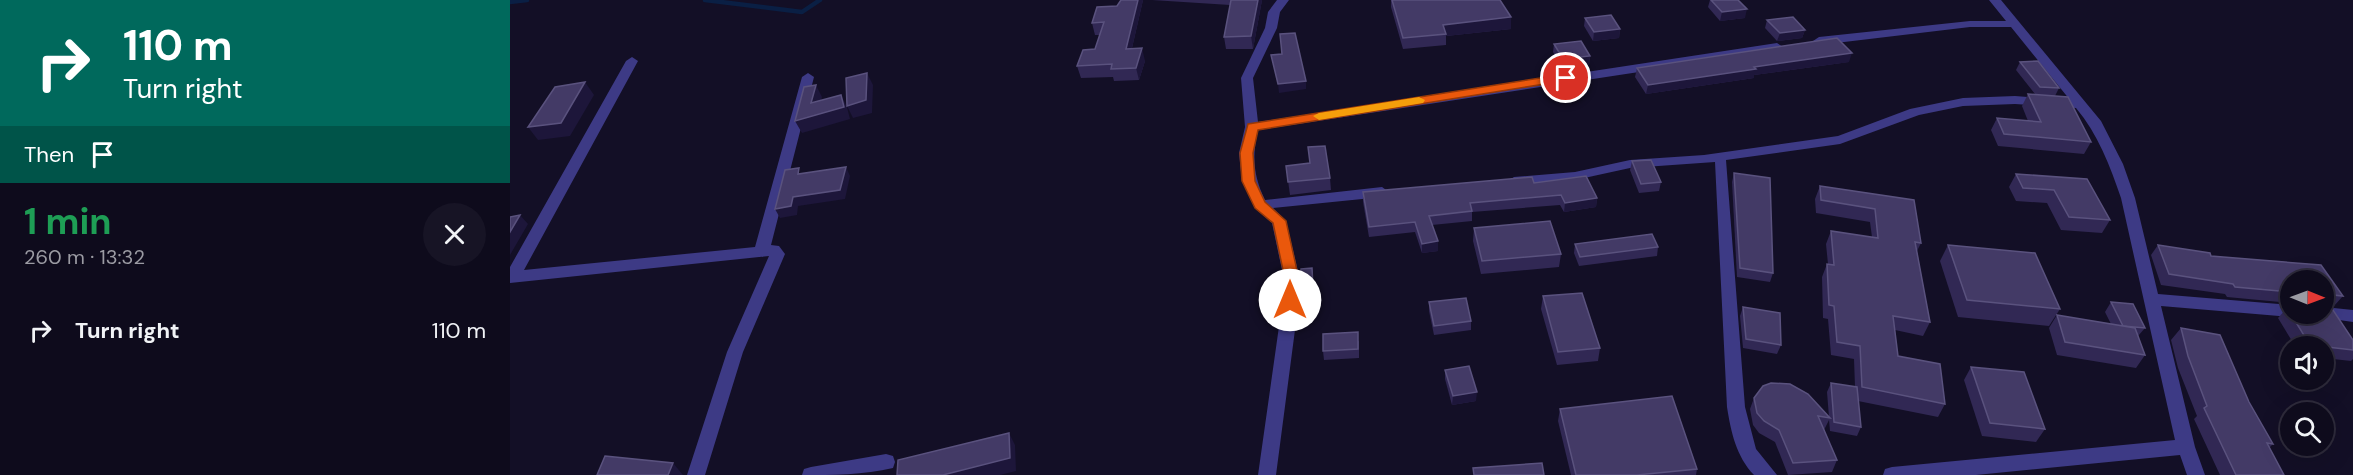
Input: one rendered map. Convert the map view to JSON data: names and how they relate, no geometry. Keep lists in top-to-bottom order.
{
  "north": "right",
  "page": {
    "turn": ["110 m", "Turn right"],
    "then": "Then",
    "heading": ["1 min", "260 m · 13:32"],
    "list": [
      {
        "name": "Turn right",
        "value": "110 m"
      }
    ]
  }
}
